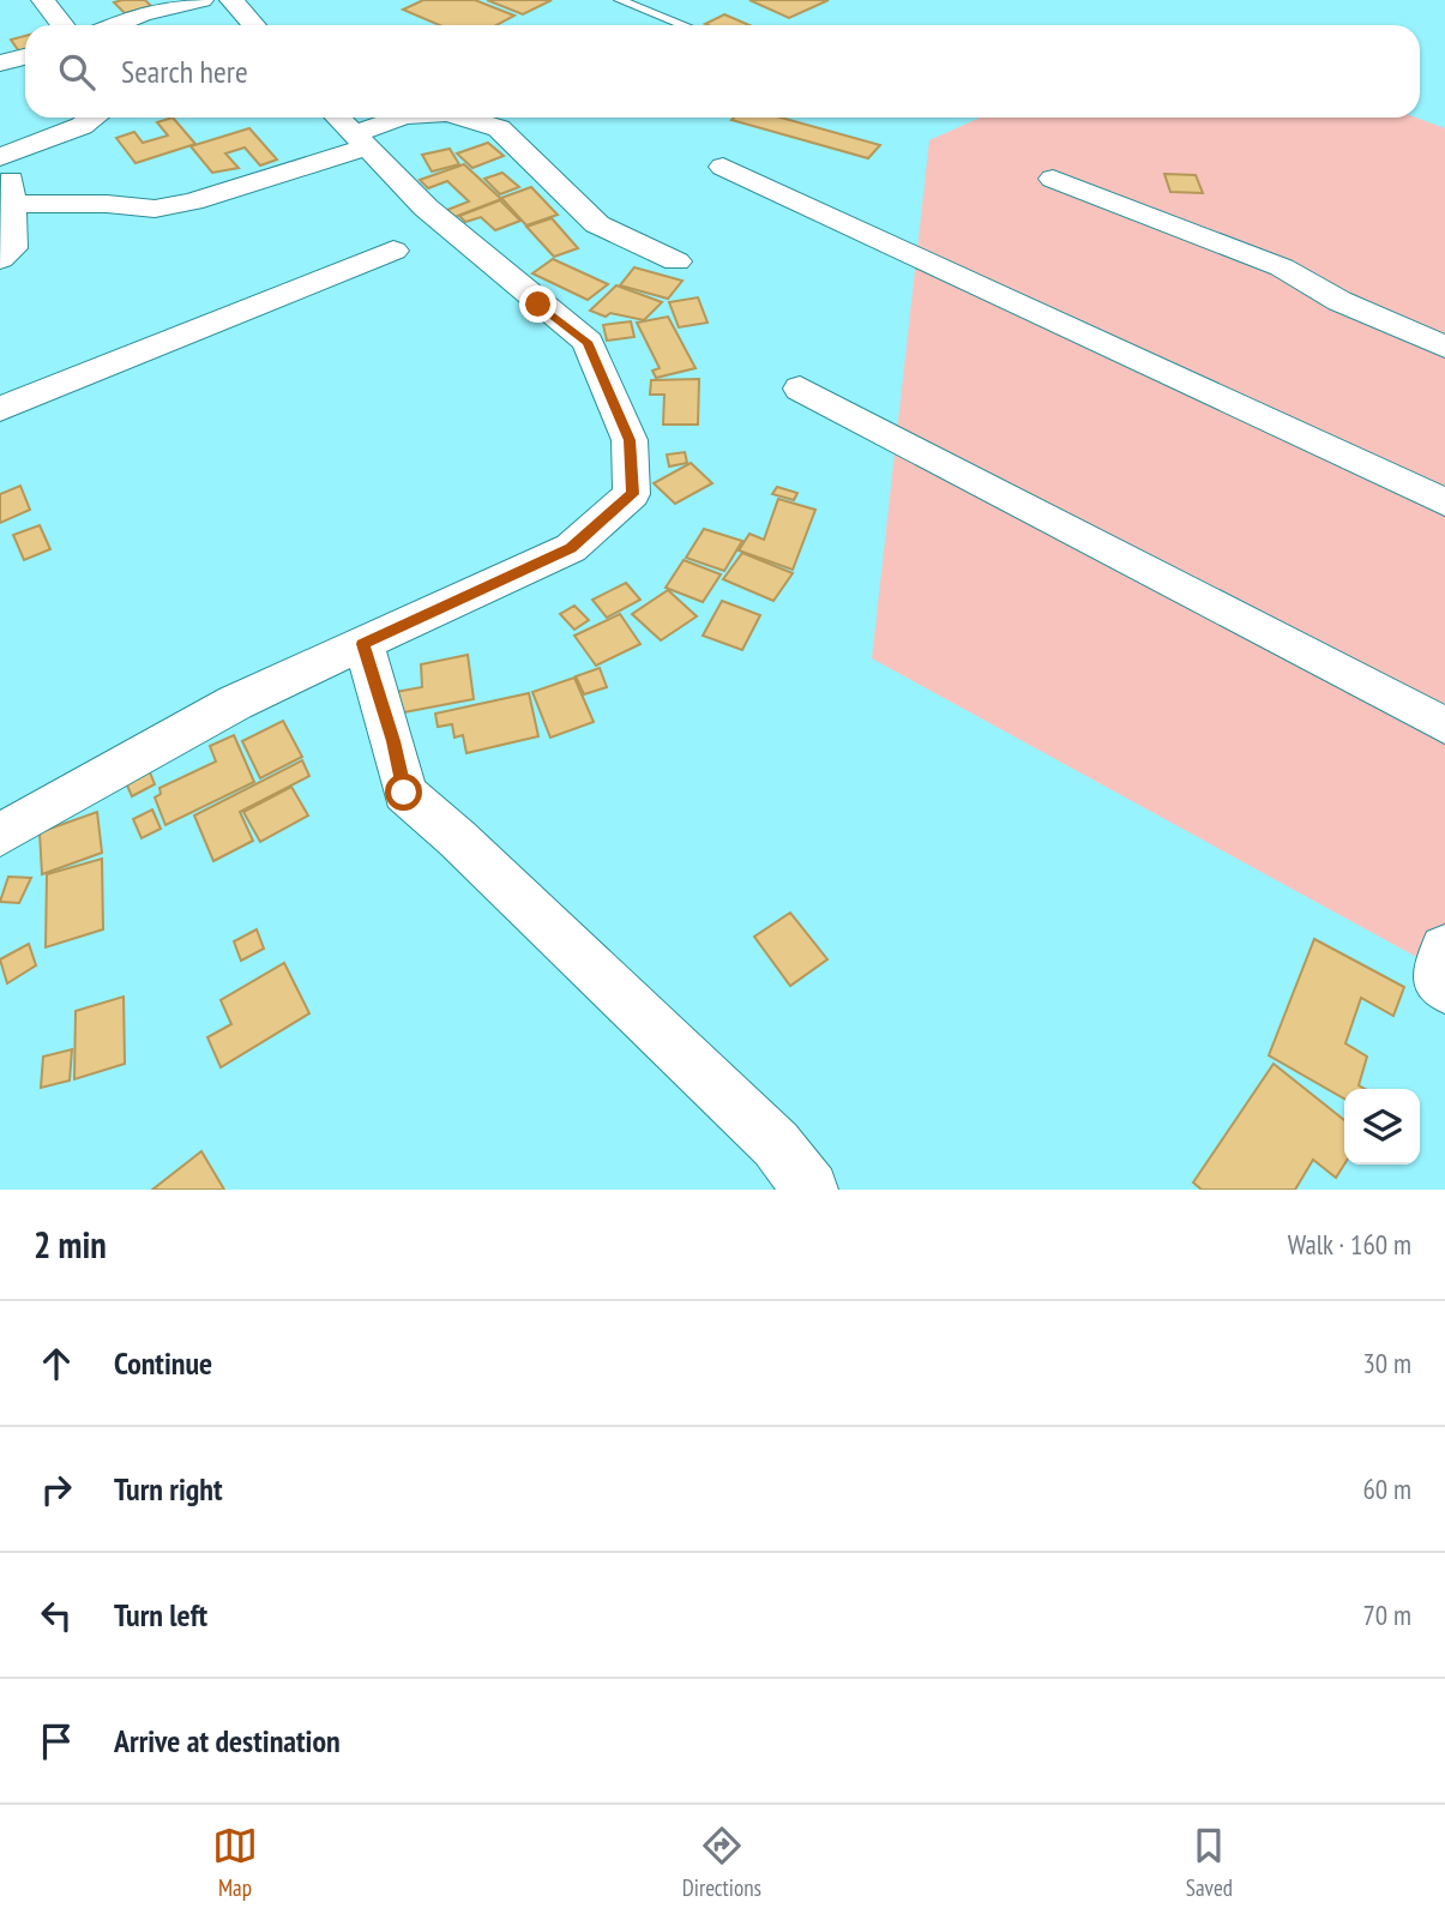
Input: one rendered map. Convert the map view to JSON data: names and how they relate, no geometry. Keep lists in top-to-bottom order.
{
  "page": {
    "search": "Search here",
    "heading": ["2 min", "Walk · 160 m"],
    "list": [
      ["Continue", "30 m"],
      ["Turn right", "60 m"],
      ["Turn left", "70 m"],
      "Arrive at destination"
    ],
    "nav": ["Map", "Directions", "Saved"]
  }
}
